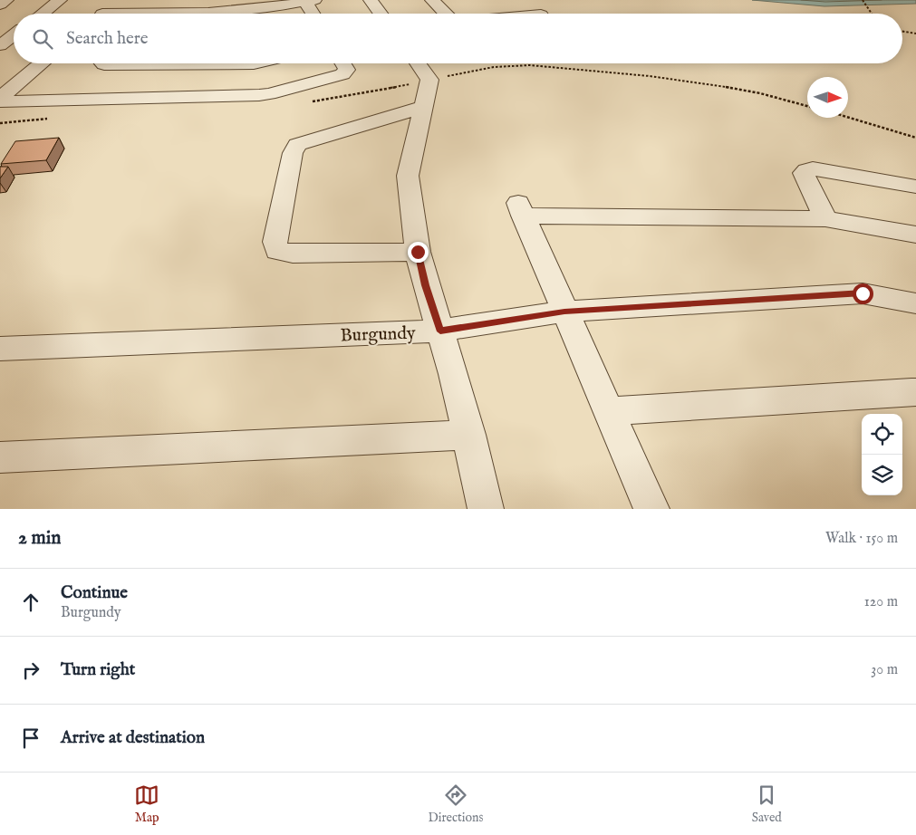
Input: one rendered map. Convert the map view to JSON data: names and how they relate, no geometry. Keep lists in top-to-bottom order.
{
  "streets": {
    "street": ["Burgundy"]
  },
  "north": "right",
  "page": {
    "search": "Search here",
    "heading": ["2 min", "Walk · 150 m"],
    "list": [
      ["Continue", "Burgundy", "120 m"],
      ["Turn right", "30 m"],
      "Arrive at destination"
    ],
    "nav": ["Map", "Directions", "Saved"]
  }
}
